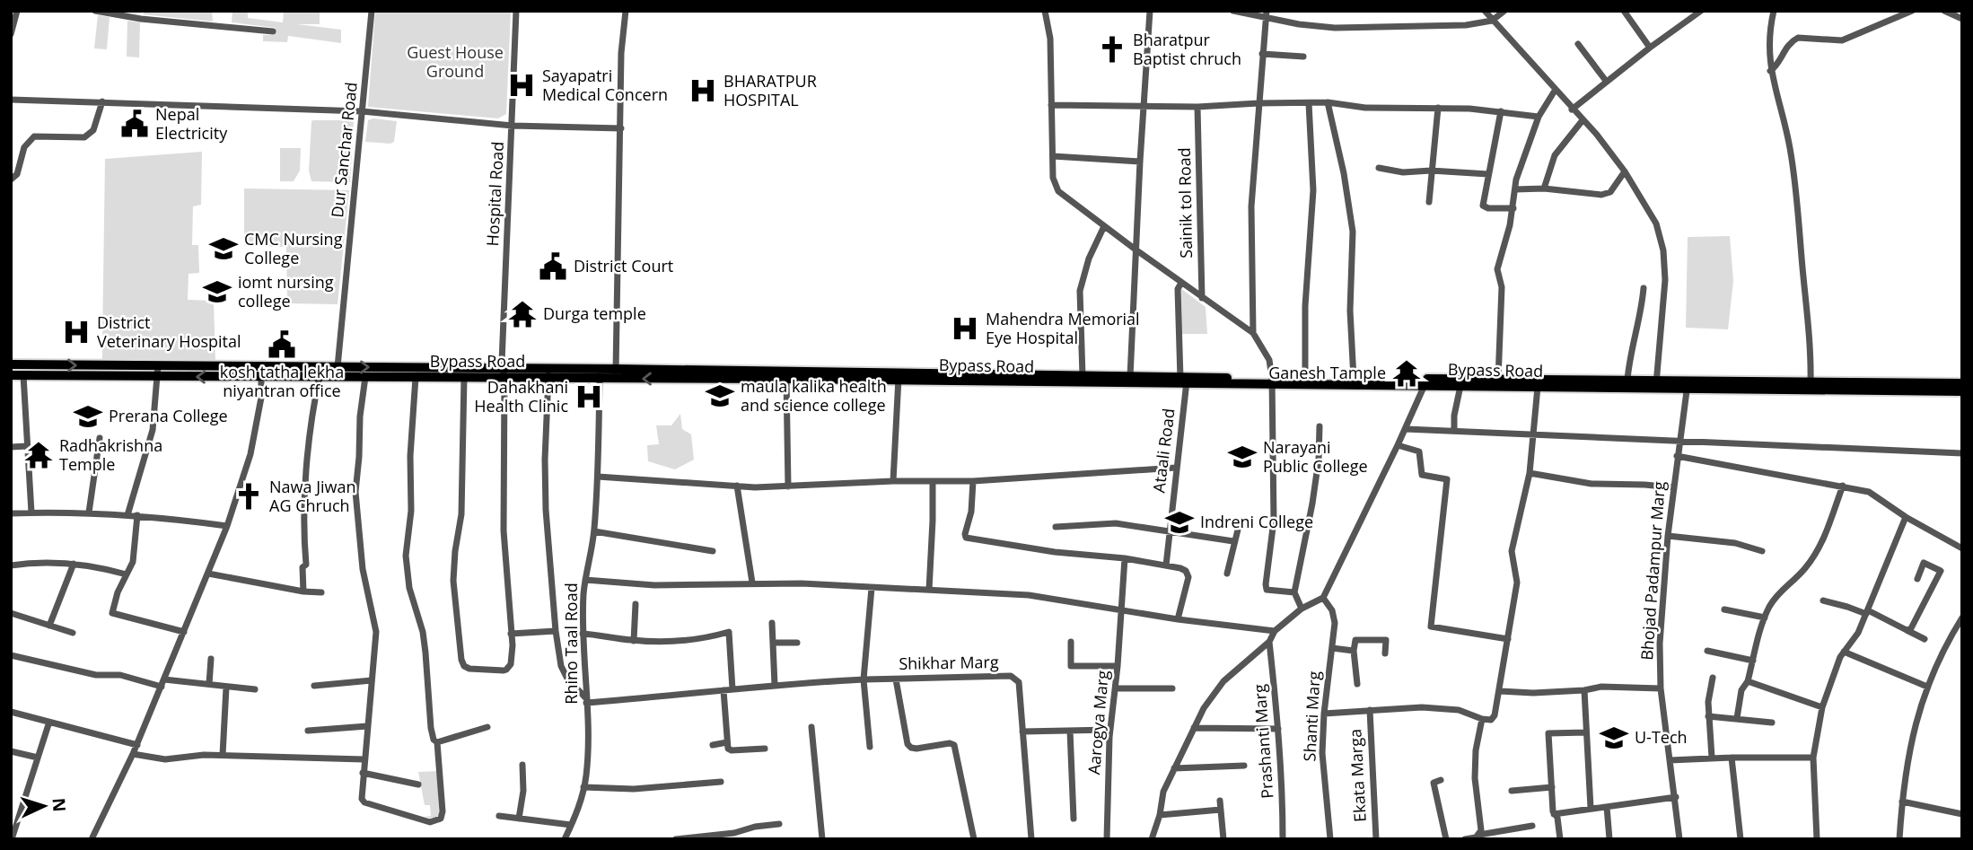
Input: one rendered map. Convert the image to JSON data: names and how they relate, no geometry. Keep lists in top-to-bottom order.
{
  "streets": {
    "highway": ["Bypass Road"],
    "street": [
      "Dur Sanchar Road",
      "Hospital Road",
      "Sainik tol Road",
      "Ataali Road",
      "Bhojad Padampur Marg",
      "Rhino Taal Road",
      "Shikhar Marg",
      "Shanti Marg",
      "Aarogya Marg",
      "Prashanti Marg",
      "Ekata Marga"
    ]
  },
  "crossings": [
    ["Dur Sanchar Road", "Bypass Road"],
    ["Hospital Road", "Bypass Road"],
    ["Bypass Road", "Ataali Road"],
    ["Bypass Road", "Bhojad Padampur Marg"],
    ["Bypass Road", "Rhino Taal Road"],
    ["Rhino Taal Road", "Shikhar Marg"]
  ],
  "parks": ["Guest House Ground"],
  "places": {
    "church": ["Bharatpur Baptist chruch", "Nawa Jiwan AG Chruch"],
    "hospital": [
      "Sayapatri Medical Concern",
      "BHARATPUR HOSPITAL",
      "Mahendra Memorial Eye Hospital",
      "District Veterinary Hospital",
      "Dahakhani Health Clinic"
    ],
    "public building": ["Nepal Electricity", "District Court", "kosh tatha lekha niyantran office"],
    "school or university": [
      "CMC Nursing College",
      "iomt nursing college",
      "maula kalika health and science college",
      "Prerana College",
      "Narayani Public College",
      "Indreni College",
      "U-Tech"
    ],
    "temple": ["Durga temple", "Ganesh Tample", "Radhakrishna Temple"]
  },
  "north": "right"
}
